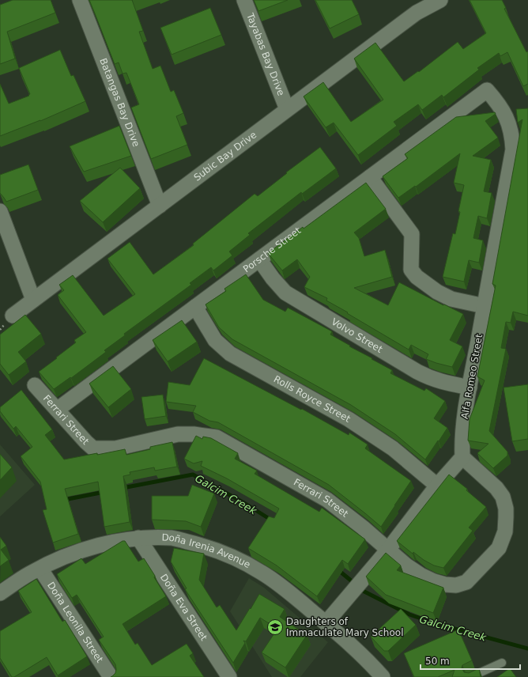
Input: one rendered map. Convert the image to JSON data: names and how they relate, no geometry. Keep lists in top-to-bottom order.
{
  "streets": {
    "street": [
      "Tayabas Bay Drive",
      "Batangas Bay Drive",
      "Subic Bay Drive",
      "Porsche Street",
      "Volvo Street",
      "Alfa Romeo Street",
      "Rolls Royce Street",
      "Ferrari Street",
      "Doña Irenia Avenue",
      "Doña Eva Street",
      "Doña Leonila Street"
    ]
  },
  "crossings": [
    ["Tayabas Bay Drive", "Subic Bay Drive"],
    ["Batangas Bay Drive", "Subic Bay Drive"],
    ["Porsche Street", "Volvo Street"],
    ["Porsche Street", "Alfa Romeo Street"],
    ["Porsche Street", "Rolls Royce Street"],
    ["Porsche Street", "Ferrari Street"],
    ["Volvo Street", "Alfa Romeo Street"],
    ["Alfa Romeo Street", "Ferrari Street"],
    ["Doña Irenia Avenue", "Doña Eva Street"],
    ["Doña Irenia Avenue", "Doña Leonila Street"]
  ],
  "water": ["Galcim Creek"],
  "places": {
    "school or university": ["Daughters of Immaculate Mary School"]
  },
  "scale_bar": "50 m"
}
